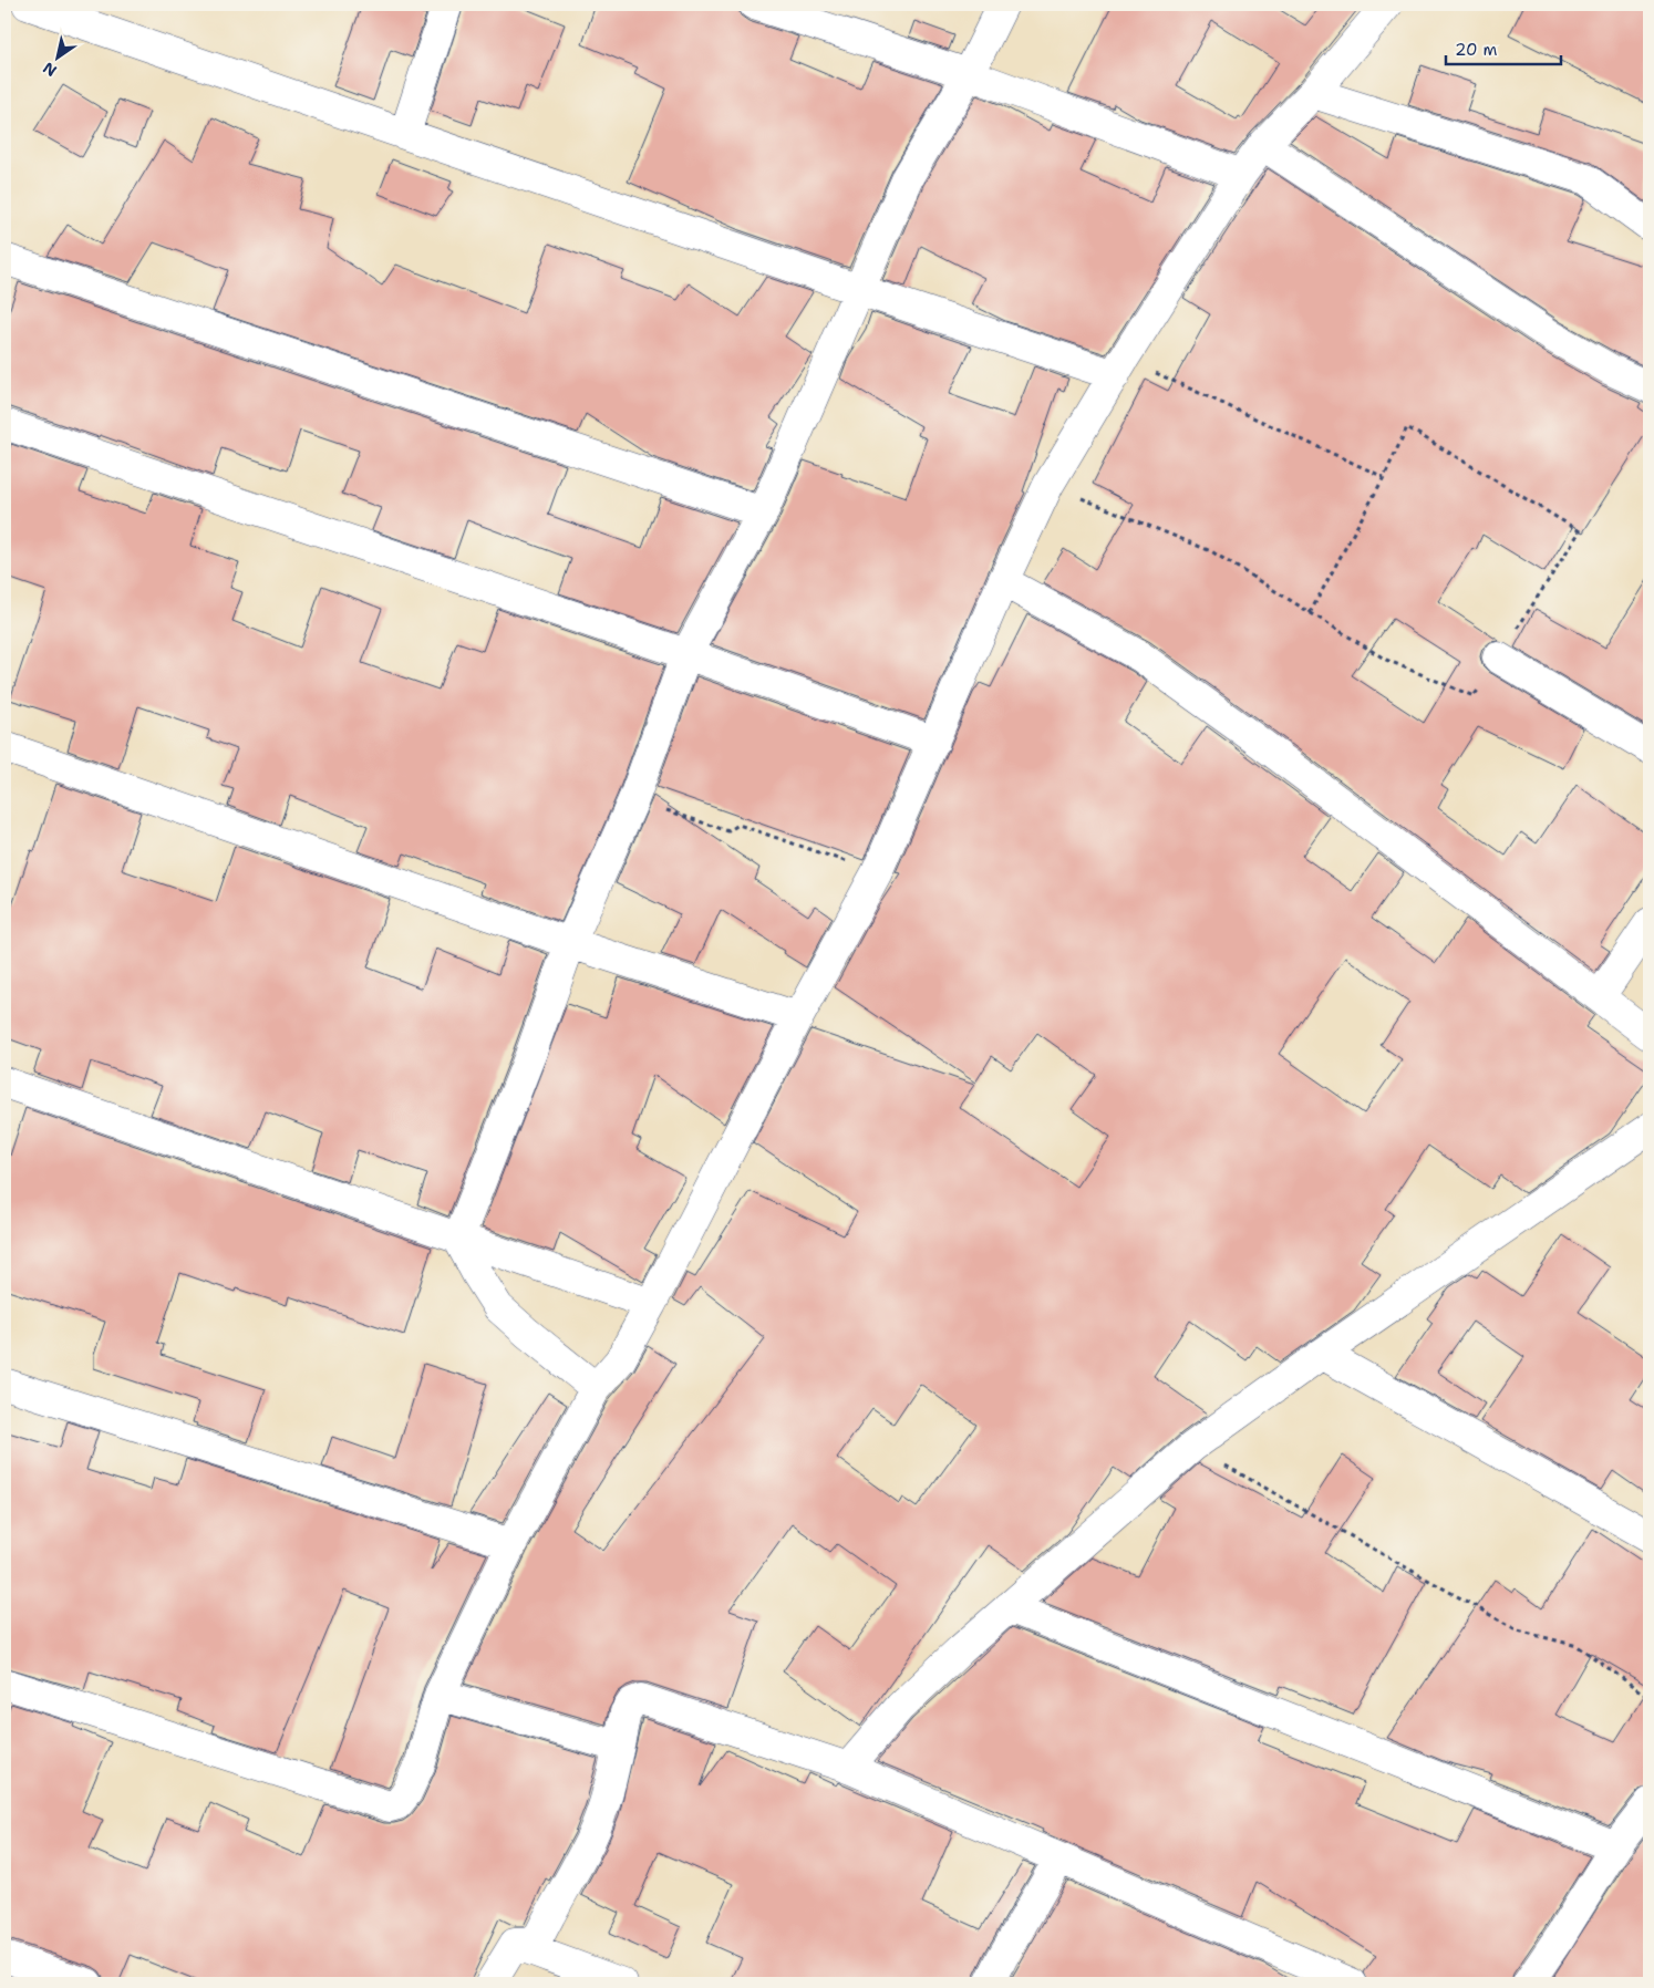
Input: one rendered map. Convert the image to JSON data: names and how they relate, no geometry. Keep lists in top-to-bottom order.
{
  "scale_bar": "20 m",
  "north": "bottom left"
}
